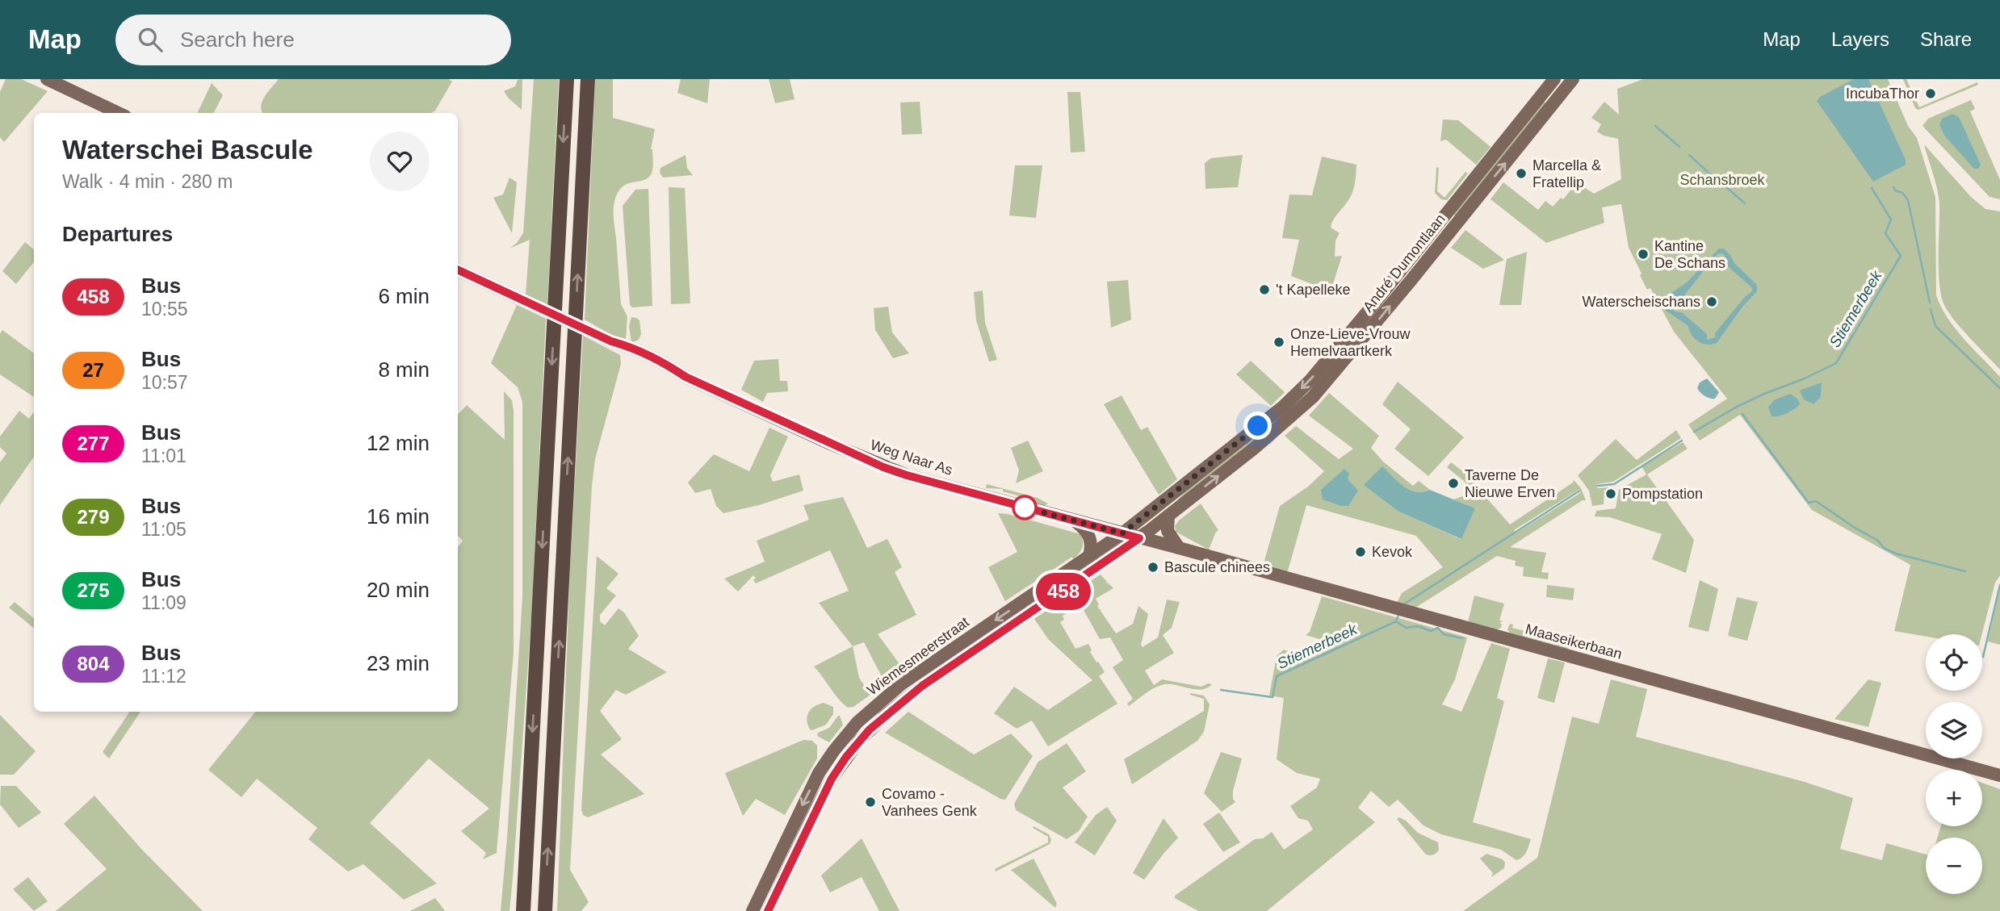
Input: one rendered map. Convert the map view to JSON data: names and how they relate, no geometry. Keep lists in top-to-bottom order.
{
  "streets": {
    "main road": [
      "André Dumontlaan",
      "Weg Naar As",
      "Maaseikerbaan",
      "Wiemesmeerstraat"
    ]
  },
  "crossings": [
    ["André Dumontlaan", "Weg Naar As"],
    ["André Dumontlaan", "Maaseikerbaan"],
    ["André Dumontlaan", "Wiemesmeerstraat"],
    ["Weg Naar As", "Maaseikerbaan"],
    ["Weg Naar As", "Wiemesmeerstraat"],
    ["Maaseikerbaan", "Wiemesmeerstraat"]
  ],
  "water": ["Stiemerbeek"],
  "parks": ["Schansbroek"],
  "places": [
    "IncubaThor",
    "Marcella & Fratellip",
    "Kantine De Schans",
    "'t Kapelleke",
    "Waterscheischans",
    "Onze-Lieve-Vrouw Hemelvaartkerk",
    "Taverne De Nieuwe Erven",
    "Pompstation",
    "Kevok",
    "Bascule chinees",
    "Covamo - Vanhees Genk"
  ],
  "lines": ["bus line 458"],
  "page": {
    "header": "Map",
    "search": "Search here",
    "nav": ["Map", "Layers", "Share"],
    "on_map": "458",
    "heading": [
      ["Waterschei Bascule", "Walk · 4 min · 280 m"],
      "Departures"
    ],
    "list": [
      {
        "mark": "458",
        "name": "Bus",
        "note": "10:55",
        "value": "6 min"
      },
      {
        "mark": "27",
        "name": "Bus",
        "note": "10:57",
        "value": "8 min"
      },
      {
        "mark": "277",
        "name": "Bus",
        "note": "11:01",
        "value": "12 min"
      },
      {
        "mark": "279",
        "name": "Bus",
        "note": "11:05",
        "value": "16 min"
      },
      {
        "mark": "275",
        "name": "Bus",
        "note": "11:09",
        "value": "20 min"
      },
      {
        "mark": "804",
        "name": "Bus",
        "note": "11:12",
        "value": "23 min"
      }
    ],
    "map_buttons": ["+", "−"]
  }
}
